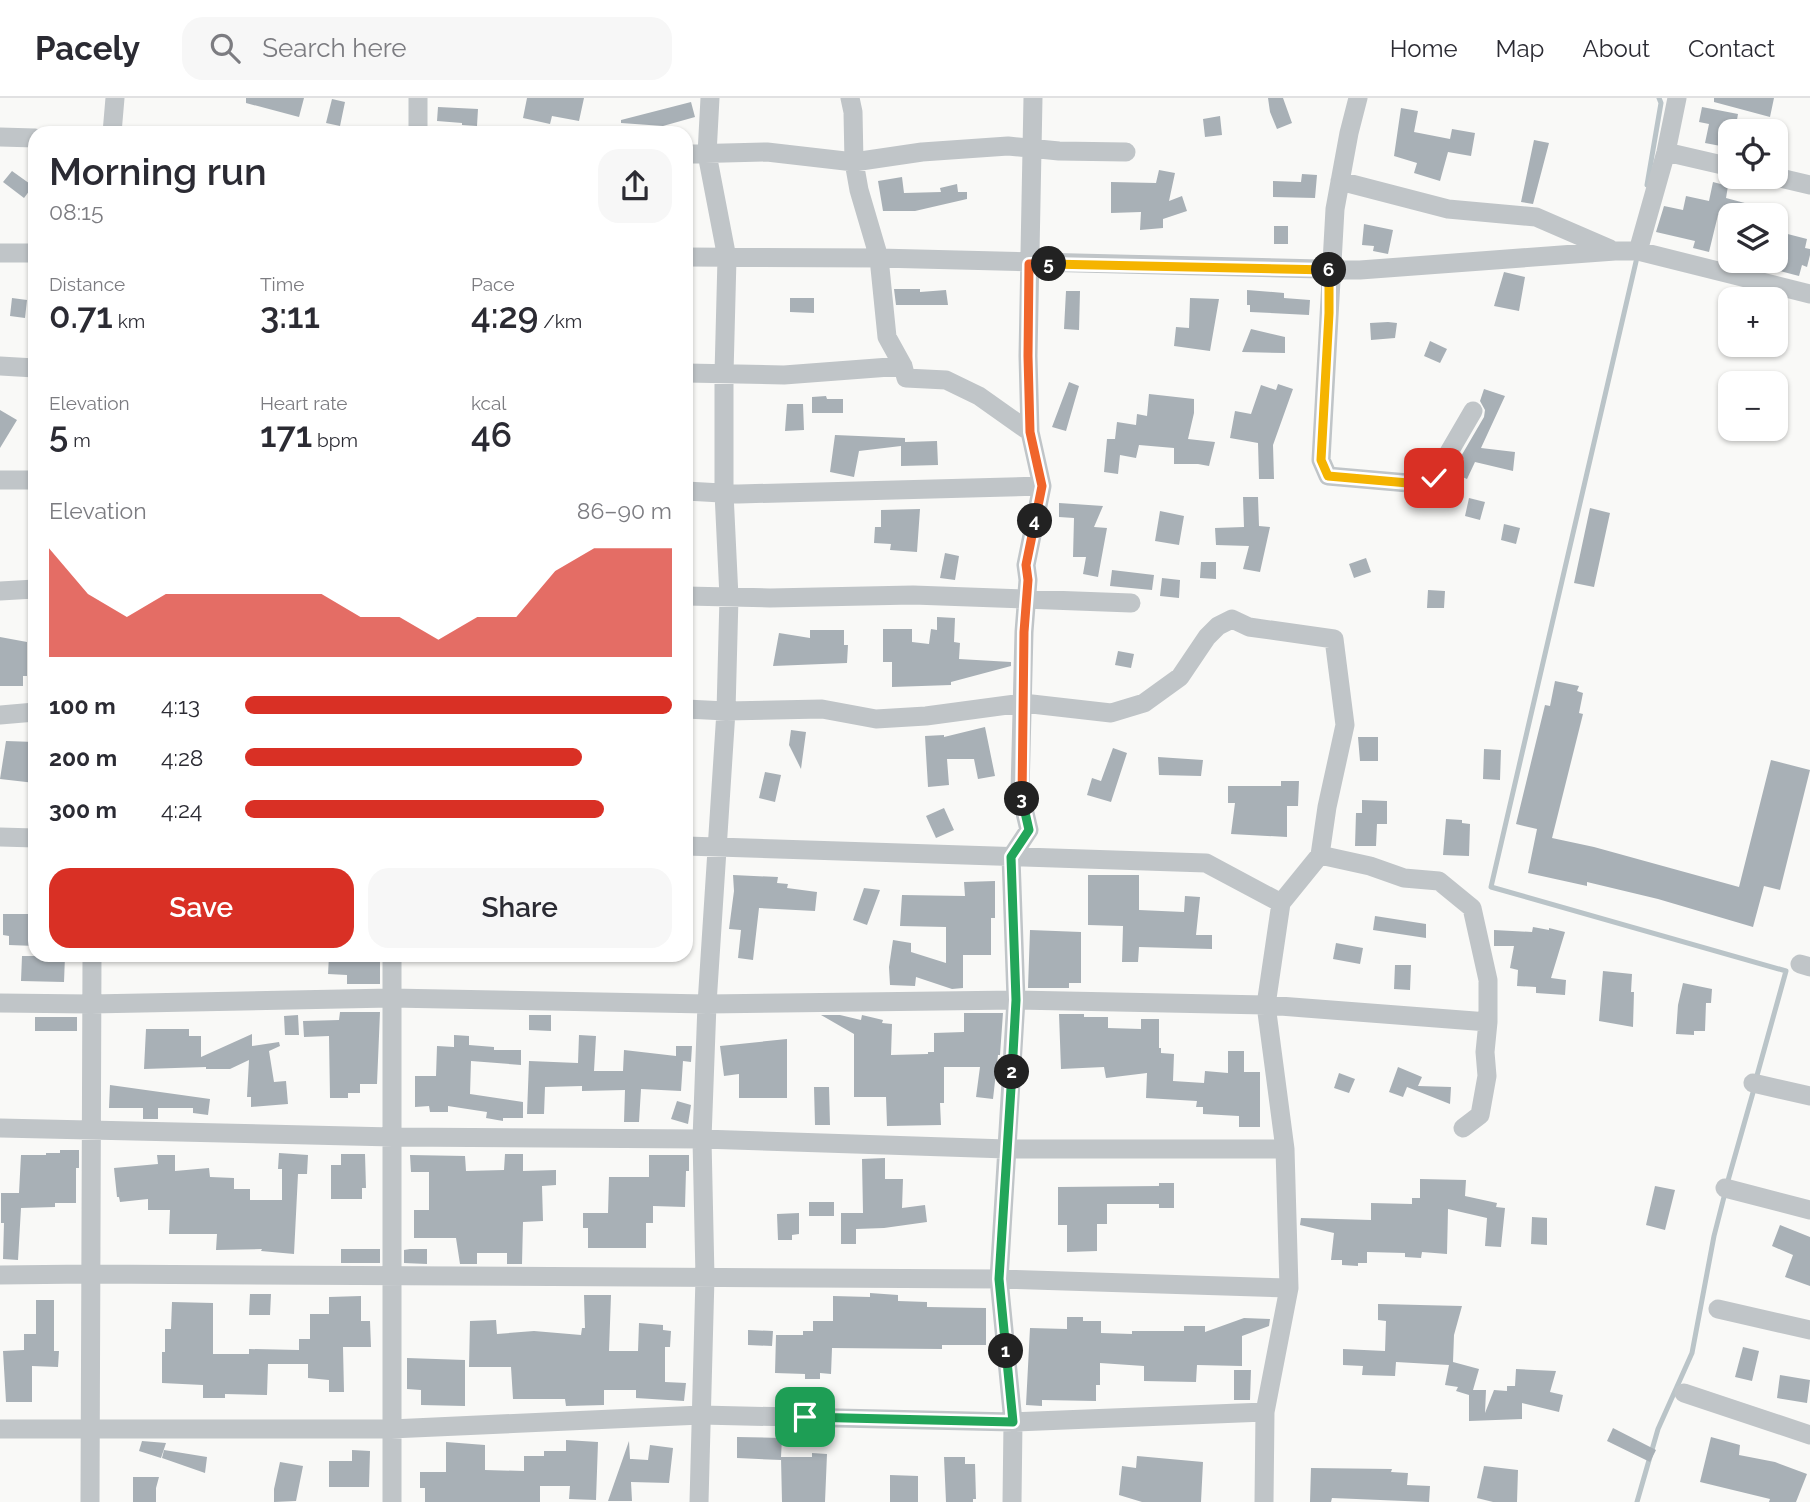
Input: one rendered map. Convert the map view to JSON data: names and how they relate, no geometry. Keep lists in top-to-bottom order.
{
  "page": {
    "header": "Pacely",
    "search": "Search here",
    "nav": [
      "Home",
      "Map",
      "About",
      "Contact"
    ],
    "map_buttons": ["+", "−"],
    "heading": ["Morning run", "08:15"],
    "stats": [
      ["Distance", "0.71 km"],
      ["Time", "3:11"],
      ["Pace", "4:29 /km"],
      ["Elevation", "5 m"],
      ["Heart rate", "171 bpm"],
      ["kcal", "46"]
    ],
    "pins": [
      "5",
      "6",
      "4",
      "3",
      "2",
      "1"
    ],
    "chart": ["Elevation", "86–90 m"],
    "list": [
      {
        "name": "100 m",
        "note": "4:13"
      },
      {
        "name": "200 m",
        "note": "4:28"
      },
      {
        "name": "300 m",
        "note": "4:24"
      }
    ],
    "buttons": ["Save", "Share"]
  }
}
